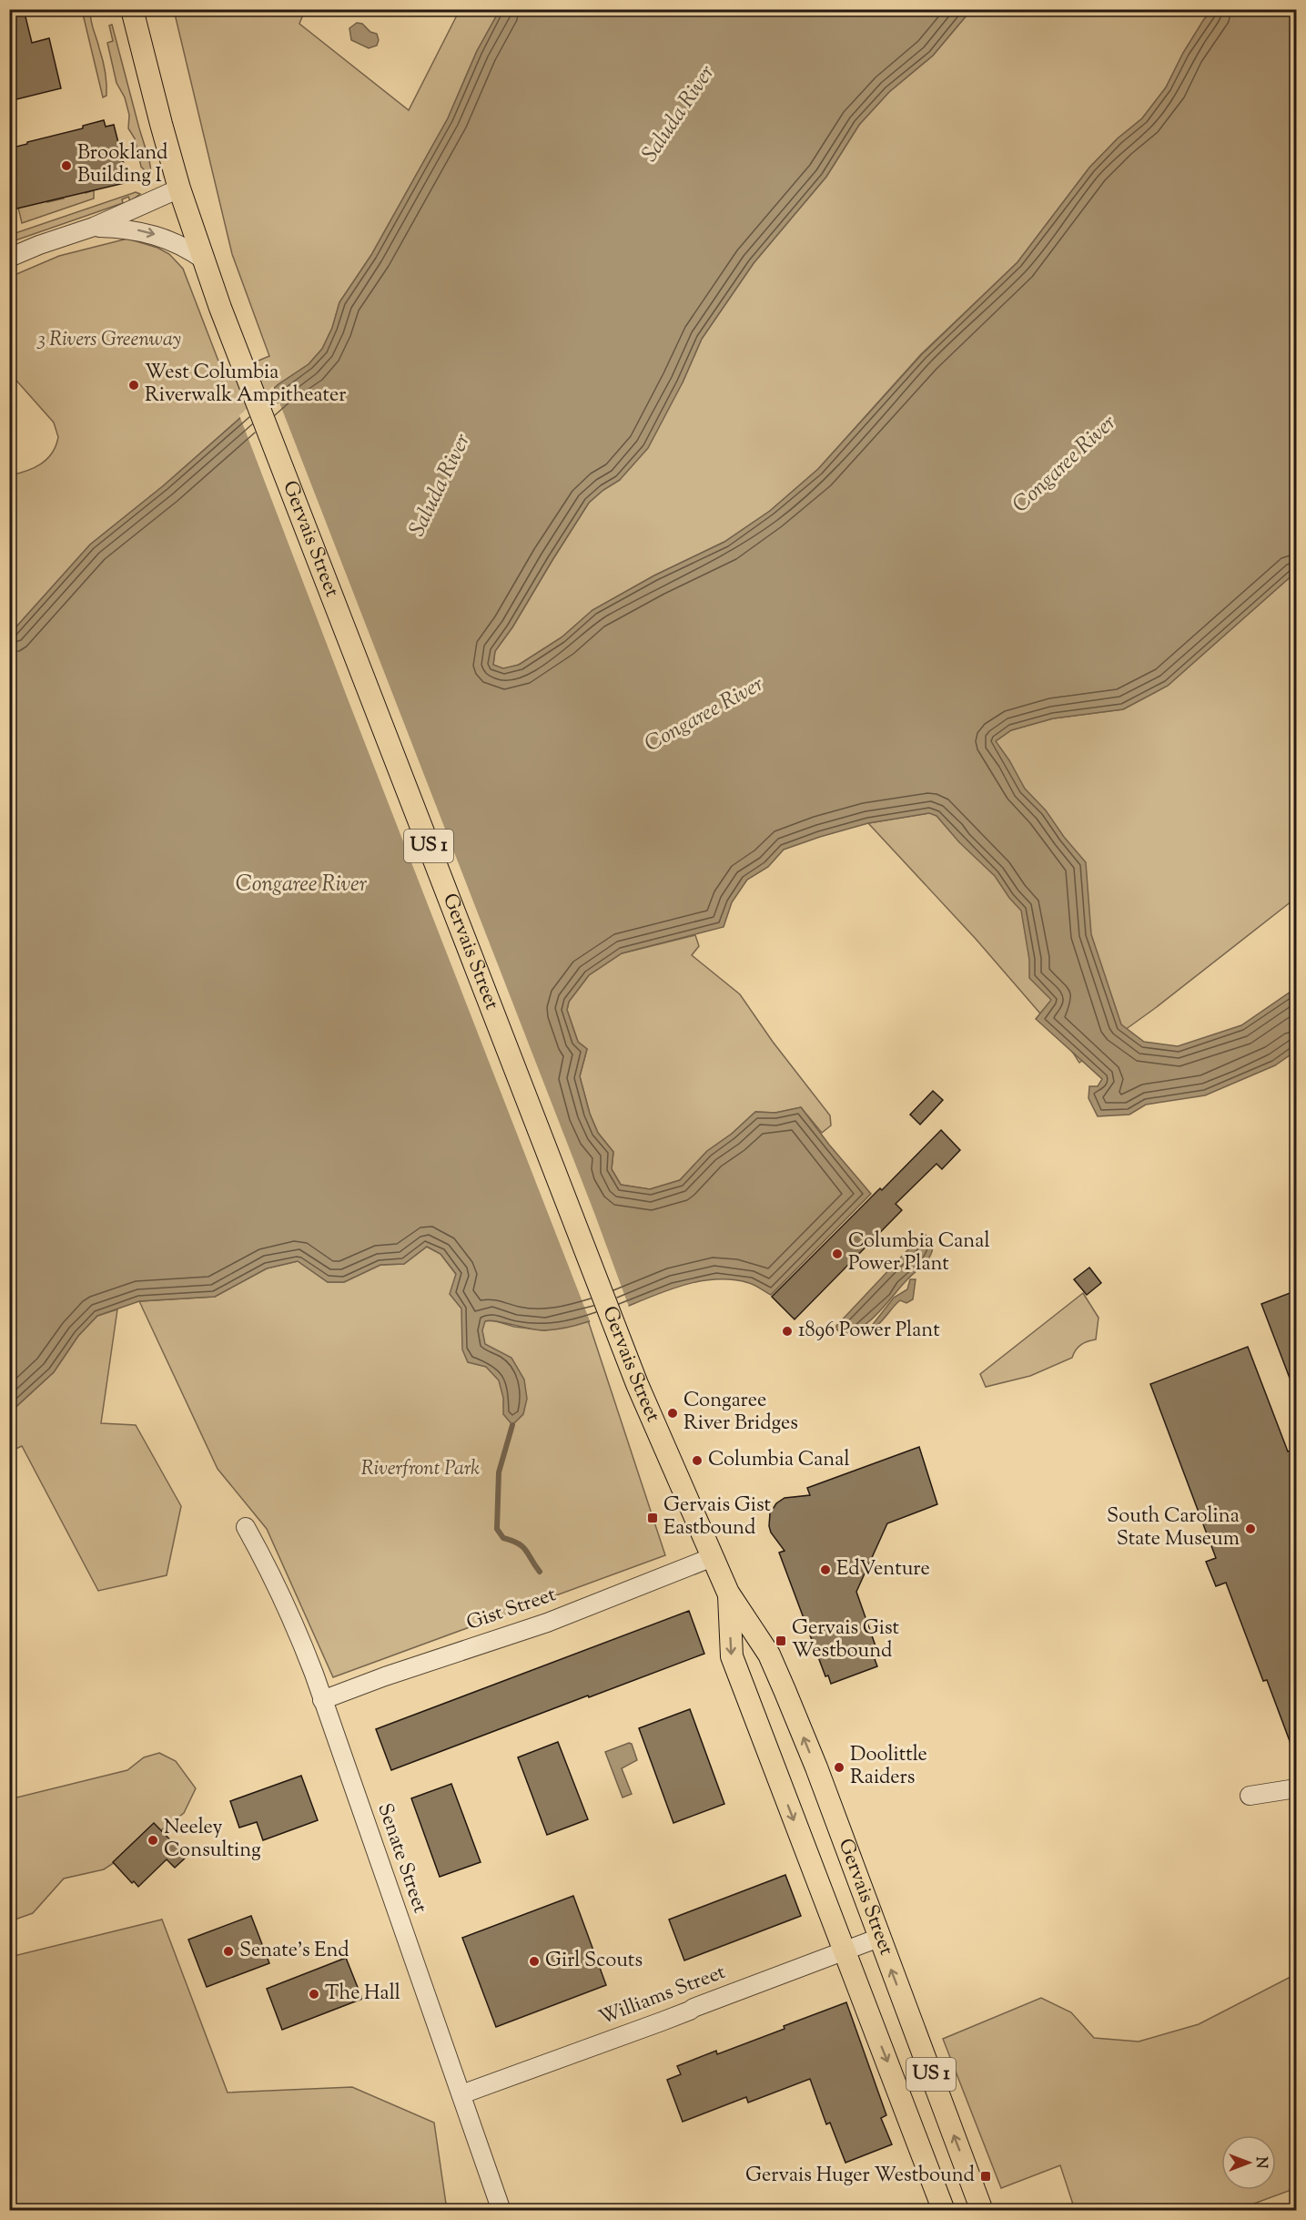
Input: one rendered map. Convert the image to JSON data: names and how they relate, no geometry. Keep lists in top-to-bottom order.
{
  "streets": {
    "main road": ["Gervais Street", "US 1"],
    "street": ["Gist Street", "Senate Street", "Williams Street"]
  },
  "crossings": [
    ["Gervais Street", "US 1"],
    ["Gervais Street", "Gist Street"],
    ["Gervais Street", "Williams Street"],
    ["Gist Street", "Senate Street"],
    ["Senate Street", "Williams Street"]
  ],
  "water": ["Saluda River", "Congaree River"],
  "parks": ["3 Rivers Greenway", "Riverfront Park"],
  "places": {
    "other": [
      "Brookland Building I",
      "West Columbia Riverwalk Ampitheater",
      "Columbia Canal Power Plant",
      "1896 Power Plant",
      "Congaree River Bridges",
      "Columbia Canal",
      "South Carolina State Museum",
      "EdVenture",
      "Doolittle Raiders",
      "Neeley Consulting",
      "Senate's End",
      "Girl Scouts",
      "The Hall"
    ],
    "transit": ["Gervais Gist Eastbound", "Gervais Gist Westbound", "Gervais Huger Westbound"]
  },
  "north": "right"
}
